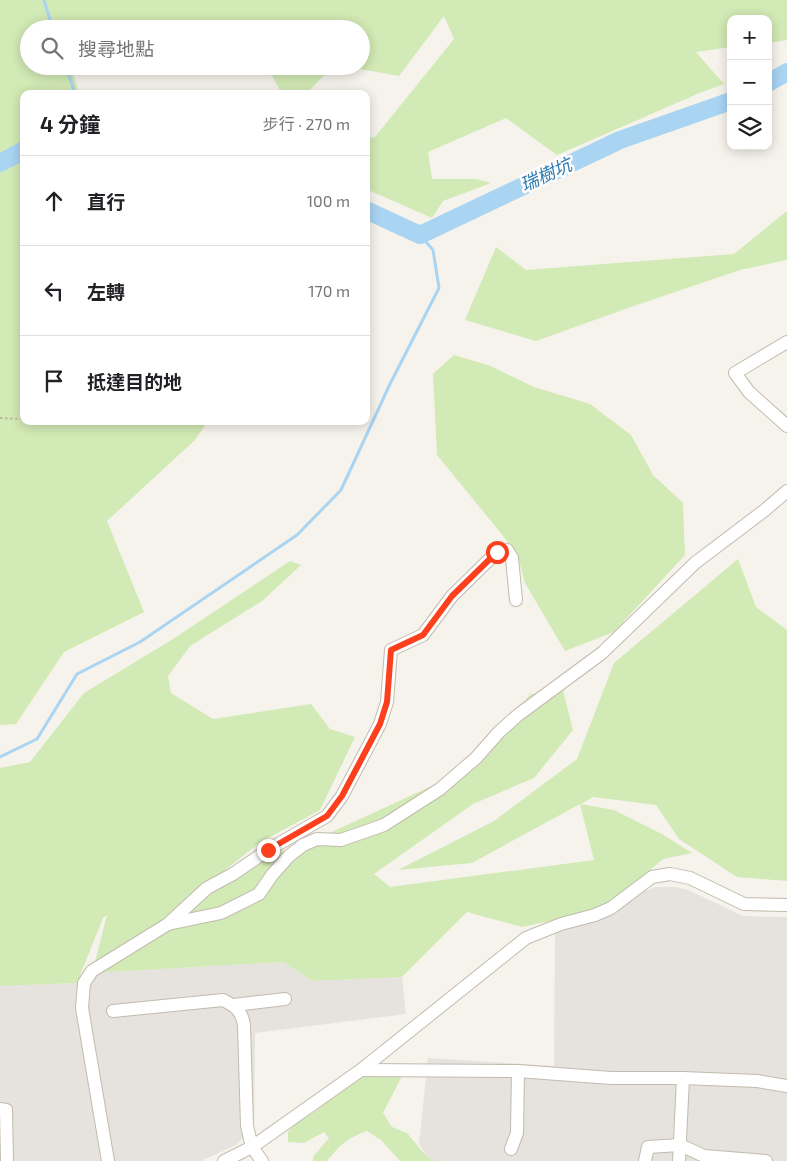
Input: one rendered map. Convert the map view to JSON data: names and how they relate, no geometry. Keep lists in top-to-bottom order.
{
  "water": ["瑞樹坑"],
  "page": {
    "map_buttons": ["+", "−"],
    "search": "搜尋地點",
    "heading": ["4 分鐘", "步行 · 270 m"],
    "list": [
      ["直行", "100 m"],
      ["左轉", "170 m"],
      "抵達目的地"
    ]
  }
}
